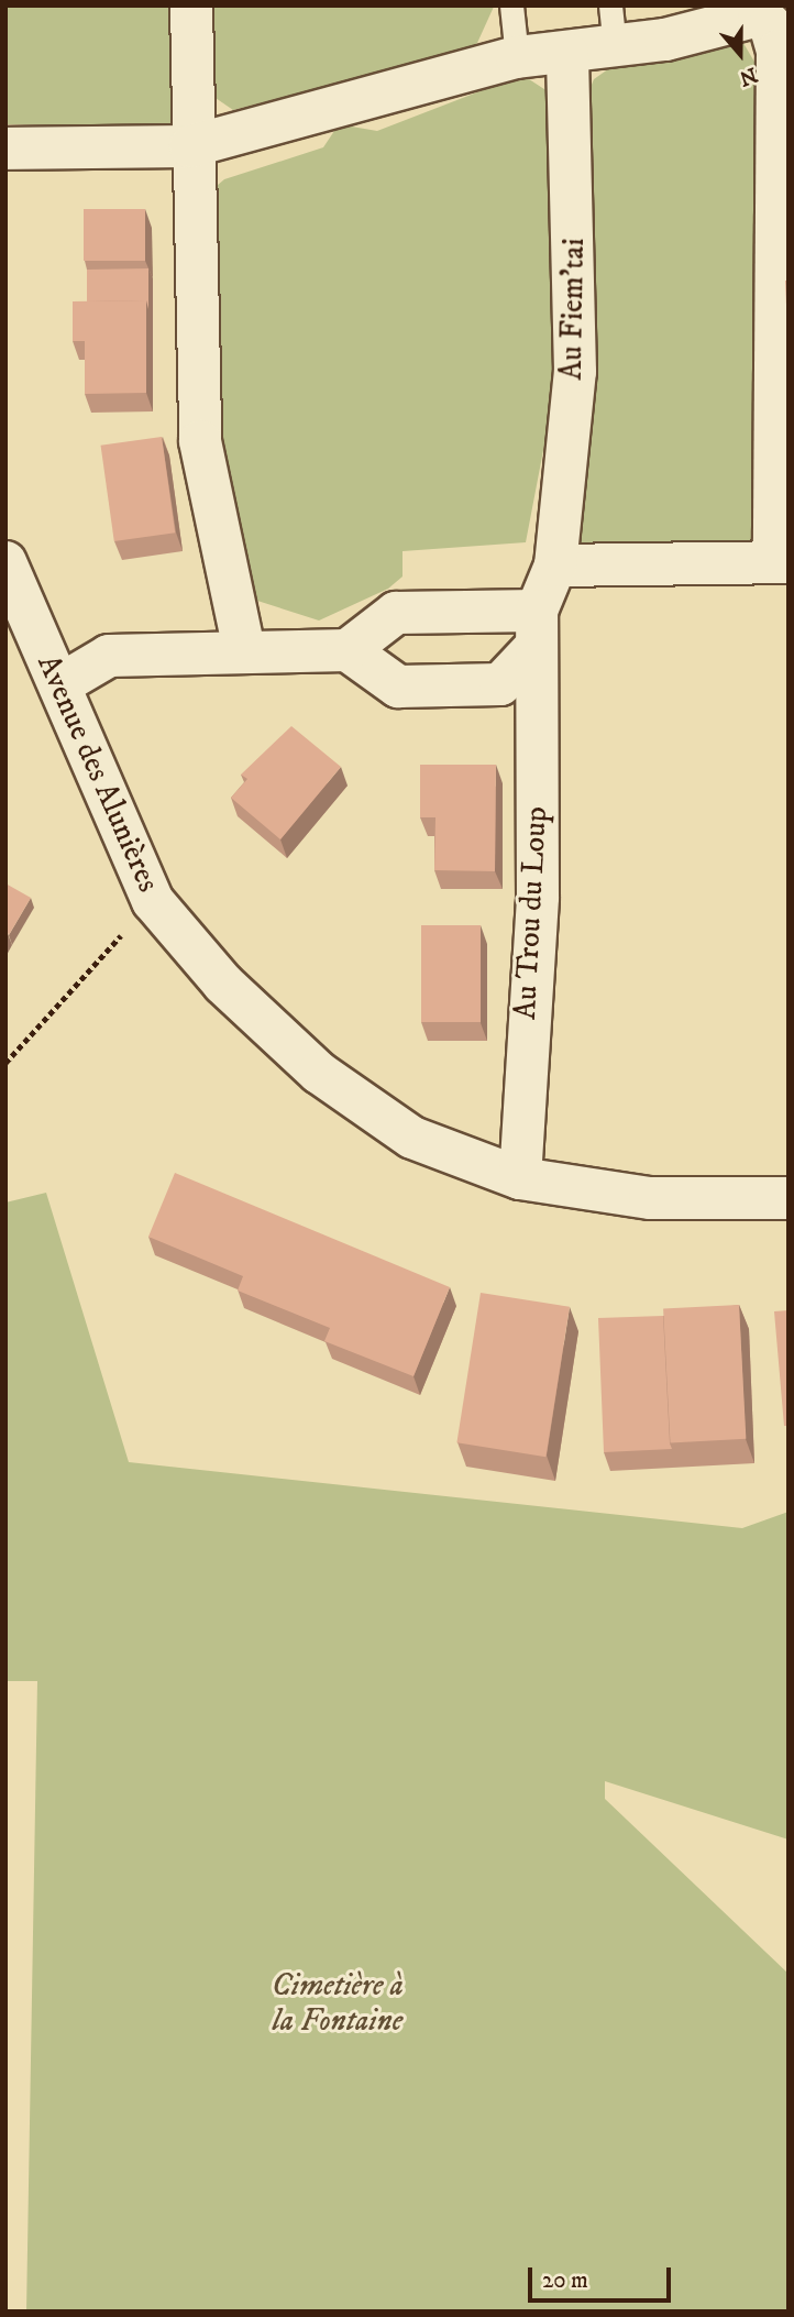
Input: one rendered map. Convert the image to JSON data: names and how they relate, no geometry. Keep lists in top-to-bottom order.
{
  "streets": {
    "street": ["Au Fiem'tai", "Avenue des Alunières", "Au Trou du Loup"]
  },
  "crossings": [
    ["Au Fiem'tai", "Au Trou du Loup"],
    ["Avenue des Alunières", "Au Trou du Loup"]
  ],
  "parks": ["Cimetière à la Fontaine"],
  "scale_bar": "20 m",
  "north": "bottom"
}
